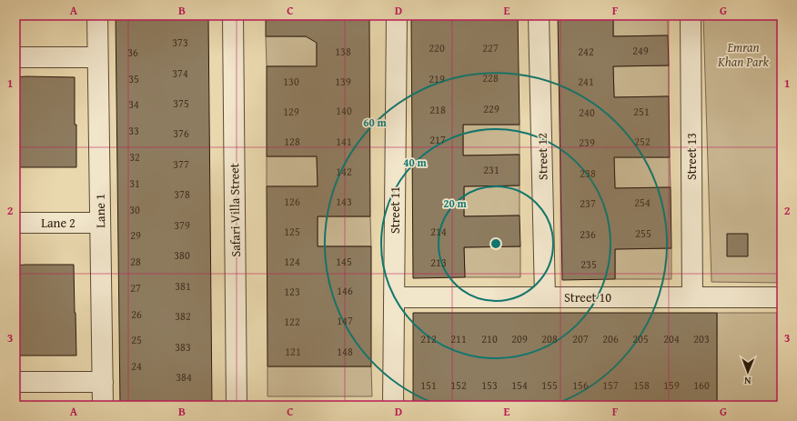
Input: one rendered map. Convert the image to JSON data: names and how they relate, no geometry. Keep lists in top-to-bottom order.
{
  "streets": {
    "street": [
      "Street 12",
      "Street 13",
      "Safari Villa Street",
      "Street 11",
      "Lane 1",
      "Lane 2",
      "Street 10"
    ]
  },
  "crossings": [
    ["Street 12", "Street 10"],
    ["Street 13", "Street 10"],
    ["Street 11", "Street 10"],
    ["Lane 1", "Lane 2"]
  ],
  "parks": ["Emran Khan Park"],
  "house_numbers": [
    "373",
    "220",
    "227",
    "249",
    "138",
    "242",
    "36",
    "374",
    "228",
    "35",
    "219",
    "130",
    "139",
    "241",
    "375",
    "34",
    "229",
    "218",
    "140",
    "129",
    "251",
    "240",
    "33",
    "376",
    "217",
    "128",
    "141",
    "252",
    "239",
    "32",
    "377",
    "231",
    "142",
    "238",
    "31",
    "378",
    "126",
    "143",
    "254",
    "237",
    "30",
    "379",
    "125",
    "214",
    "255",
    "236",
    "29",
    "380",
    "28",
    "124",
    "145",
    "213",
    "235",
    "381",
    "27",
    "146",
    "123",
    "26",
    "382",
    "147",
    "122",
    "212",
    "211",
    "210",
    "209",
    "208",
    "207",
    "206",
    "205",
    "204",
    "203",
    "25",
    "383",
    "121",
    "148",
    "24",
    "384",
    "151",
    "152",
    "153",
    "154",
    "155",
    "156",
    "157",
    "158",
    "159",
    "160"
  ],
  "north": "bottom",
  "grid": {
    "columns": [
      "A",
      "B",
      "C",
      "D",
      "E",
      "F",
      "G"
    ],
    "rows": ["1", "2", "3"]
  },
  "rings": ["60 m", "40 m", "20 m"]
}
